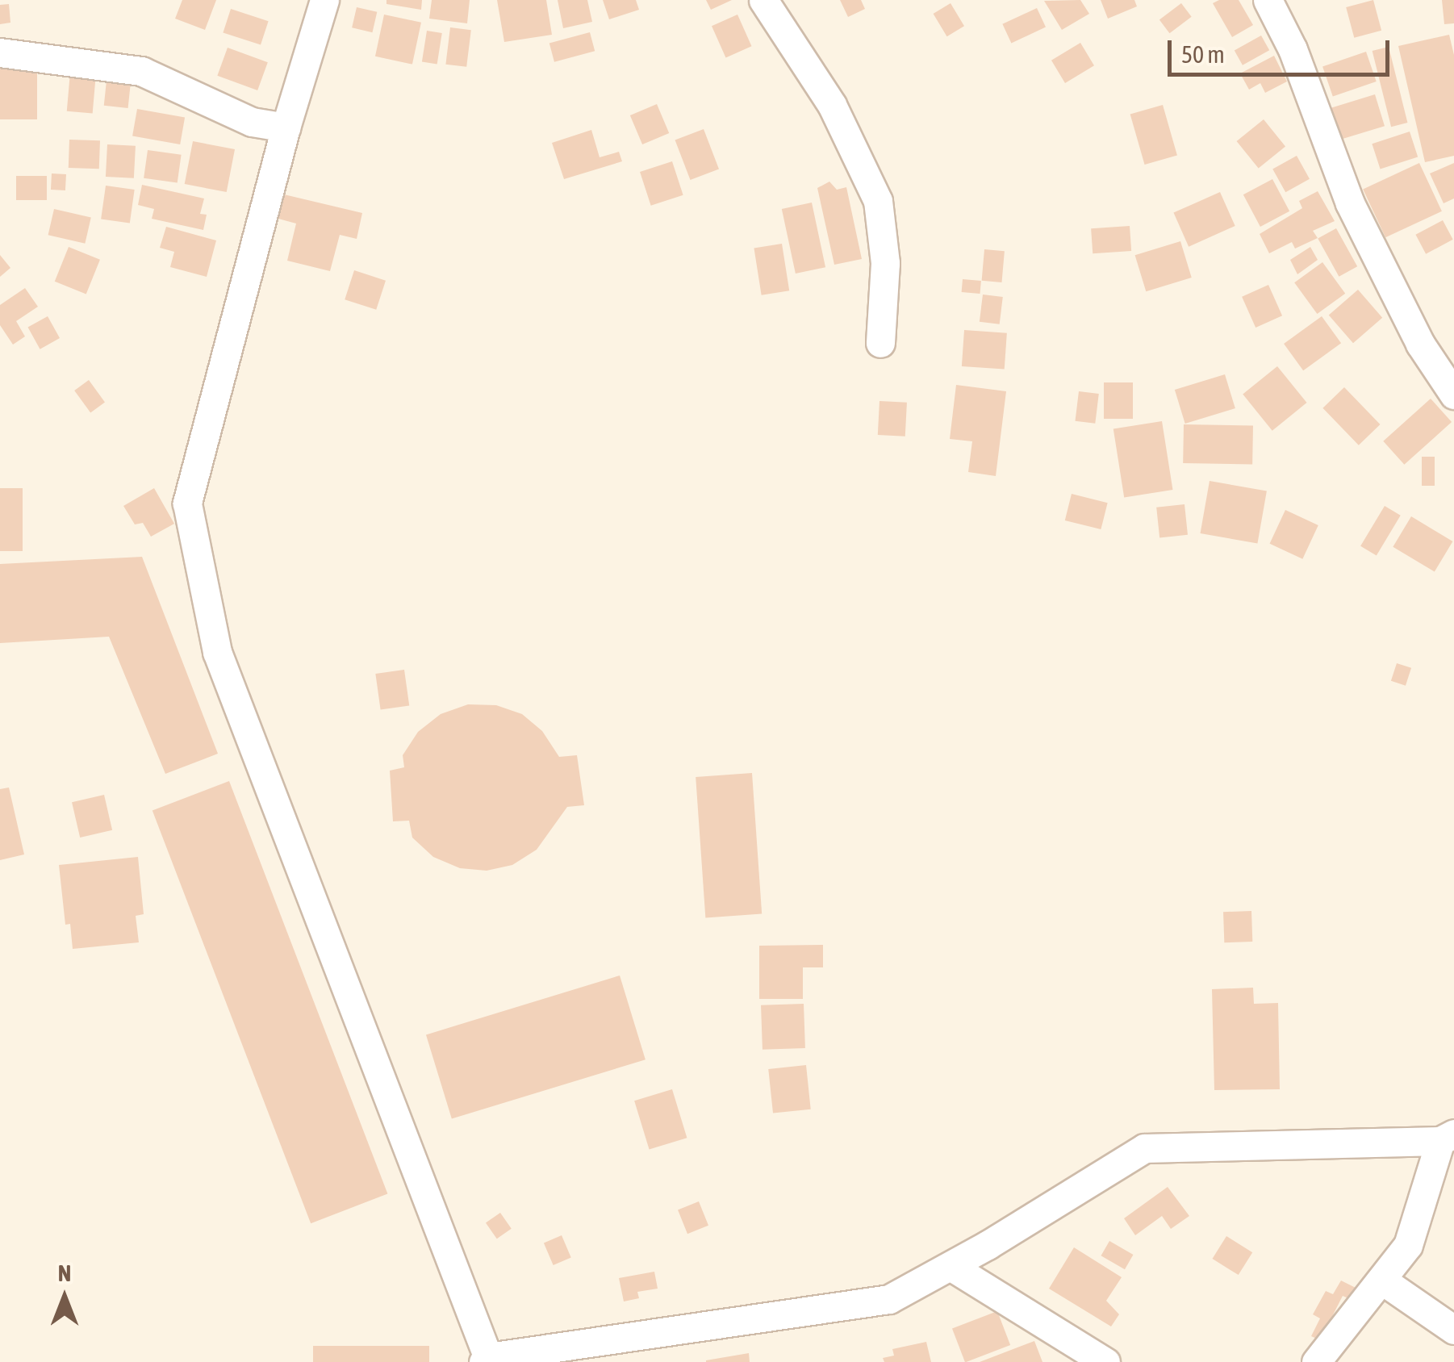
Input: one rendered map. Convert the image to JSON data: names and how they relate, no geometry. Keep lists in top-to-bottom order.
{
  "scale_bar": "50 m",
  "north": "top"
}
